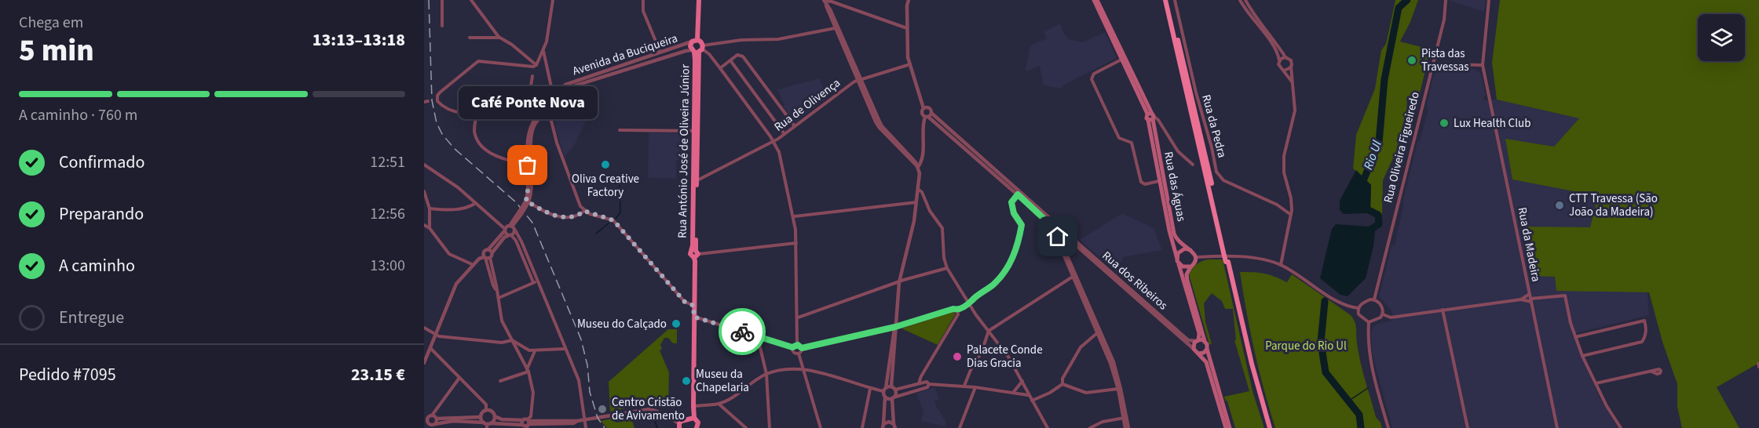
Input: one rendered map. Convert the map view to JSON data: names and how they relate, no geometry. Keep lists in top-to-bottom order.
{
  "streets": {
    "main road": ["Rua António José de Oliveira Júnior", "Rua das Águas"],
    "street": [
      "Avenida da Buciqueira",
      "Rua de Olivença",
      "Rua da Pedra",
      "Rua Oliveira Figueiredo",
      "Rua da Madeira",
      "Rua dos Ribeiros"
    ]
  },
  "crossings": [
    ["Avenida da Buciqueira", "Rua António José de Oliveira Júnior"],
    ["Rua de Olivença", "Rua António José de Oliveira Júnior"],
    ["Rua das Águas", "Rua dos Ribeiros"]
  ],
  "water": ["Rio Ul"],
  "parks": ["Parque do Rio Ul"],
  "places": [
    "Pista das Travessas",
    "Lux Health Club",
    "Oliva Creative Factory",
    "Café Ponte Nova",
    "CTT Travessa (São João da Madeira)",
    "Museu do Calçado",
    "Palacete Conde Dias Gracia",
    "Museu da Chapelaria",
    "Centro Cristão de Avivamento"
  ],
  "page": {
    "heading": ["5 min", "Chega em", "13:13–13:18"],
    "panel": ["Pedido #7095", "23.15 €"],
    "bar": "A caminho · 760 m",
    "bubble": "Café Ponte Nova",
    "list": [
      ["Confirmado", "12:51"],
      ["Preparando", "12:56"],
      ["A caminho", "13:00"],
      "Entregue"
    ]
  }
}
